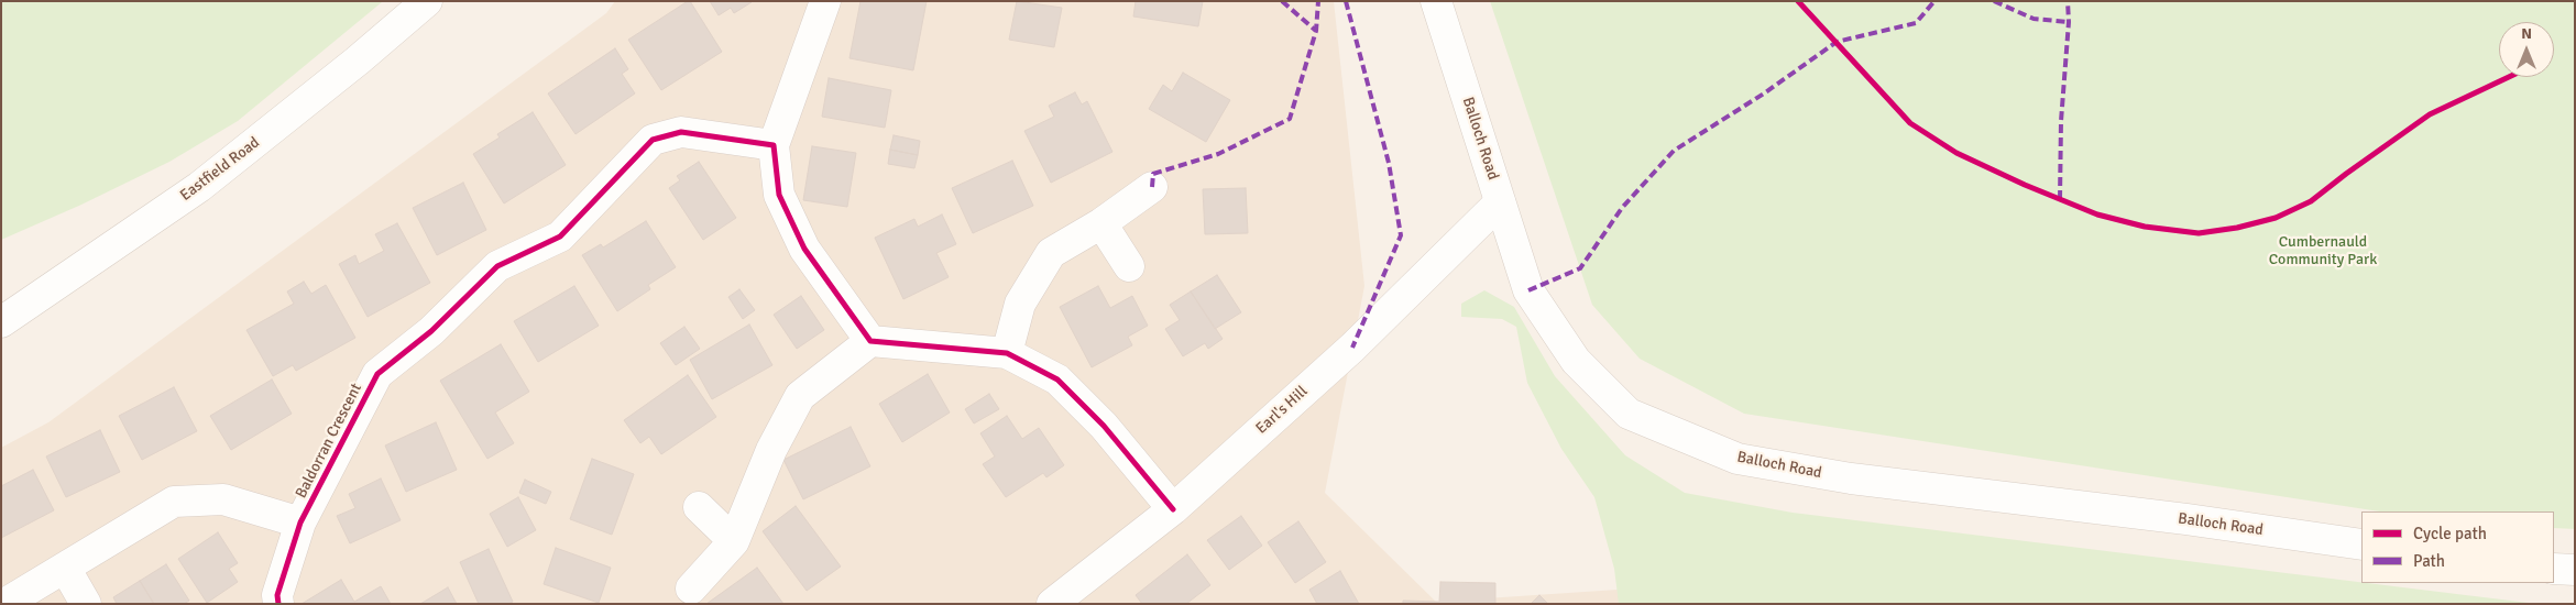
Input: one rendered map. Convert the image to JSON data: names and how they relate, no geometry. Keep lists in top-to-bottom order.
{
  "streets": {
    "street": [
      "Balloch Road",
      "Eastfield Road",
      "Earl's Hill",
      "Baldorran Crescent"
    ]
  },
  "crossings": [
    ["Balloch Road", "Earl's Hill"]
  ],
  "parks": ["Cumbernauld Community Park"],
  "legend": ["Cycle path", "Path"],
  "north": "top"
}
